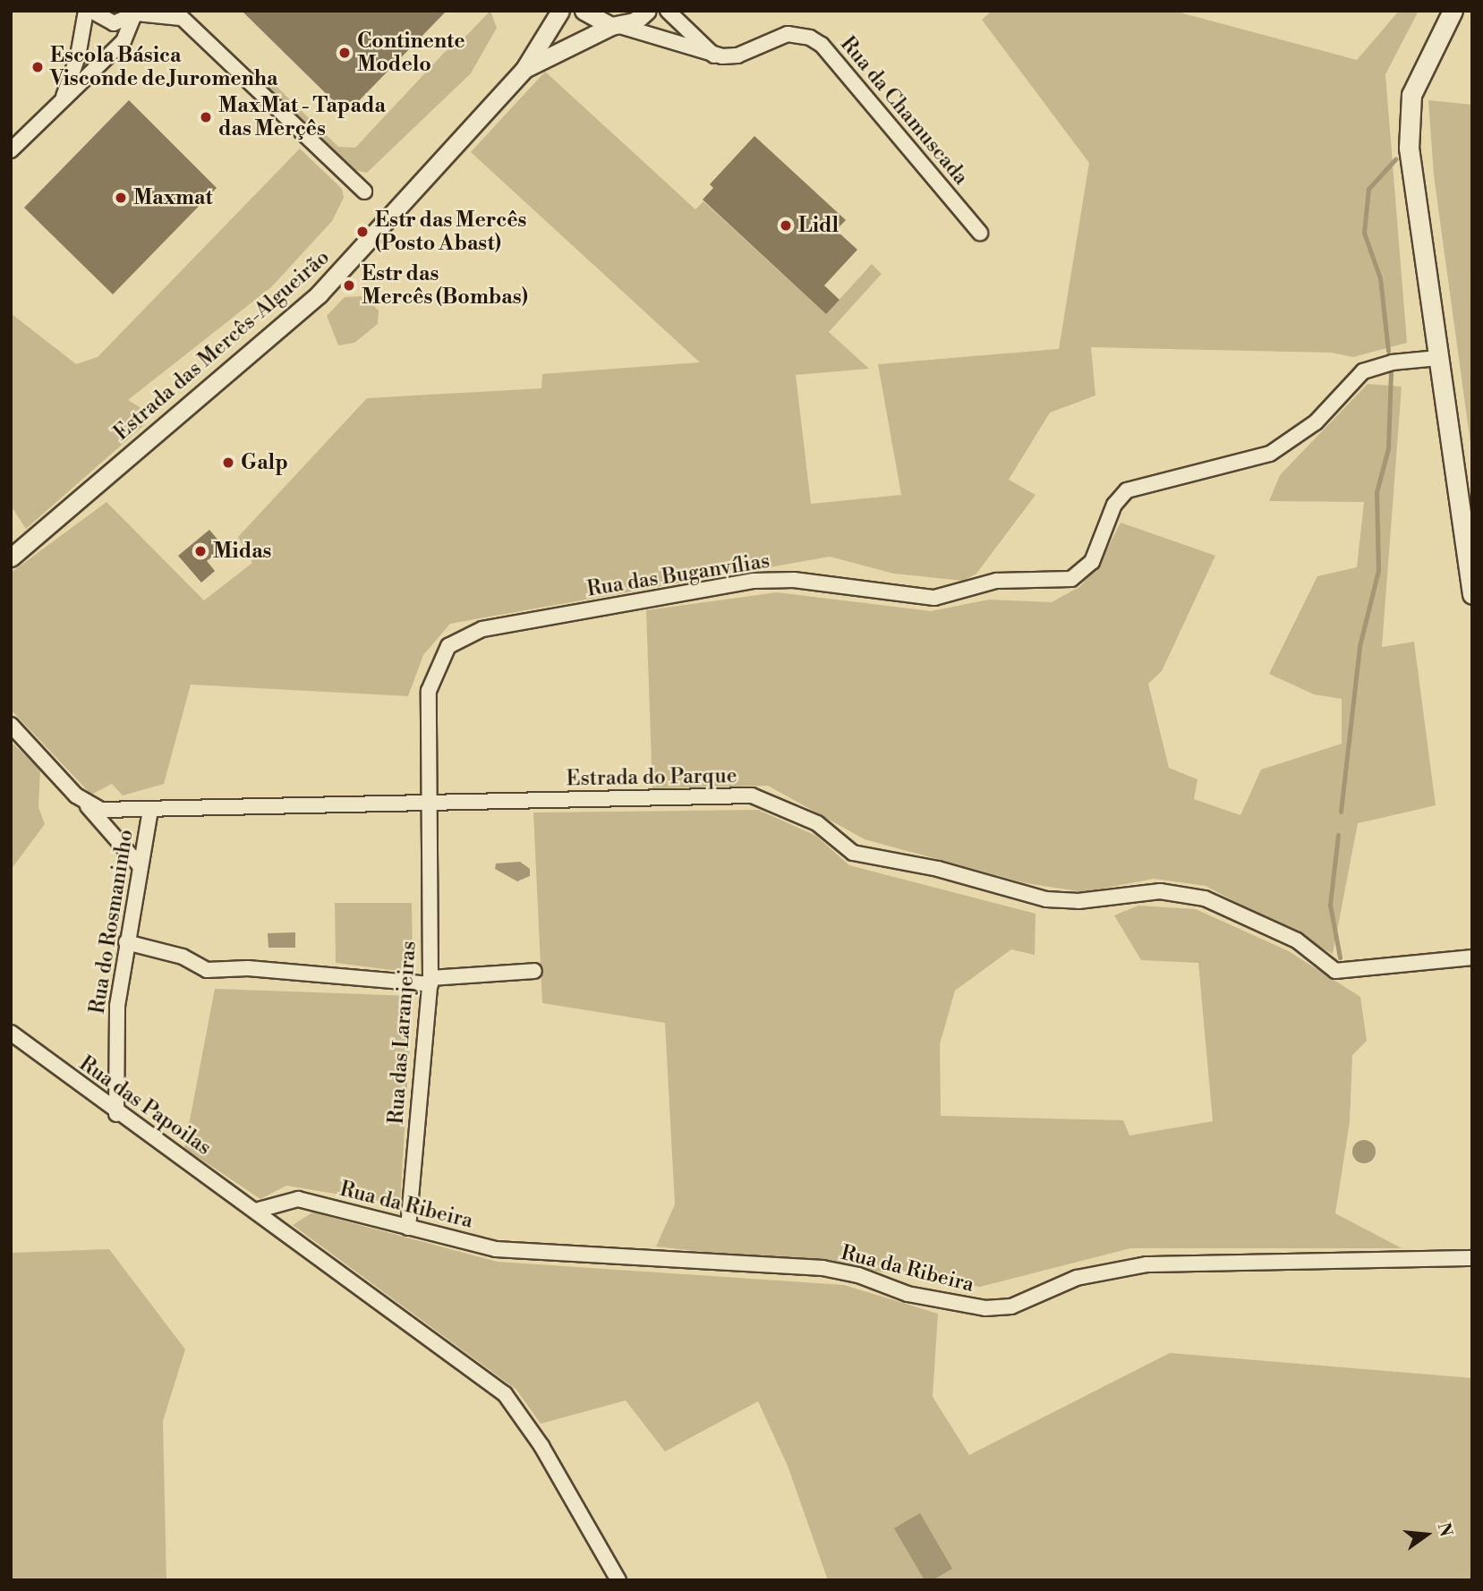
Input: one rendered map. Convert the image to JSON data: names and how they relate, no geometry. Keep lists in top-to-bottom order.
{
  "streets": {
    "street": [
      "Rua da Chamuscada",
      "Estrada das Mercês-Algueirão",
      "Rua das Buganvílias",
      "Estrada do Parque",
      "Rua do Rosmaninho",
      "Rua das Laranjeiras",
      "Rua das Papoilas",
      "Rua da Ribeira"
    ]
  },
  "crossings": [
    ["Rua da Chamuscada", "Estrada das Mercês-Algueirão"],
    ["Rua das Buganvílias", "Estrada do Parque"],
    ["Rua das Buganvílias", "Rua das Laranjeiras"],
    ["Estrada do Parque", "Rua do Rosmaninho"],
    ["Estrada do Parque", "Rua das Laranjeiras"],
    ["Rua do Rosmaninho", "Rua das Papoilas"],
    ["Rua das Laranjeiras", "Rua da Ribeira"],
    ["Rua das Papoilas", "Rua da Ribeira"]
  ],
  "places": [
    "Continente Modelo",
    "Escola Básica Visconde de Juromenha",
    "MaxMat - Tapada das Merçês",
    "Maxmat",
    "Lidl",
    "Estr das Mercês (Posto Abast)",
    "Estr das Mercês (Bombas)",
    "Galp",
    "Midas"
  ],
  "north": "right"
}
